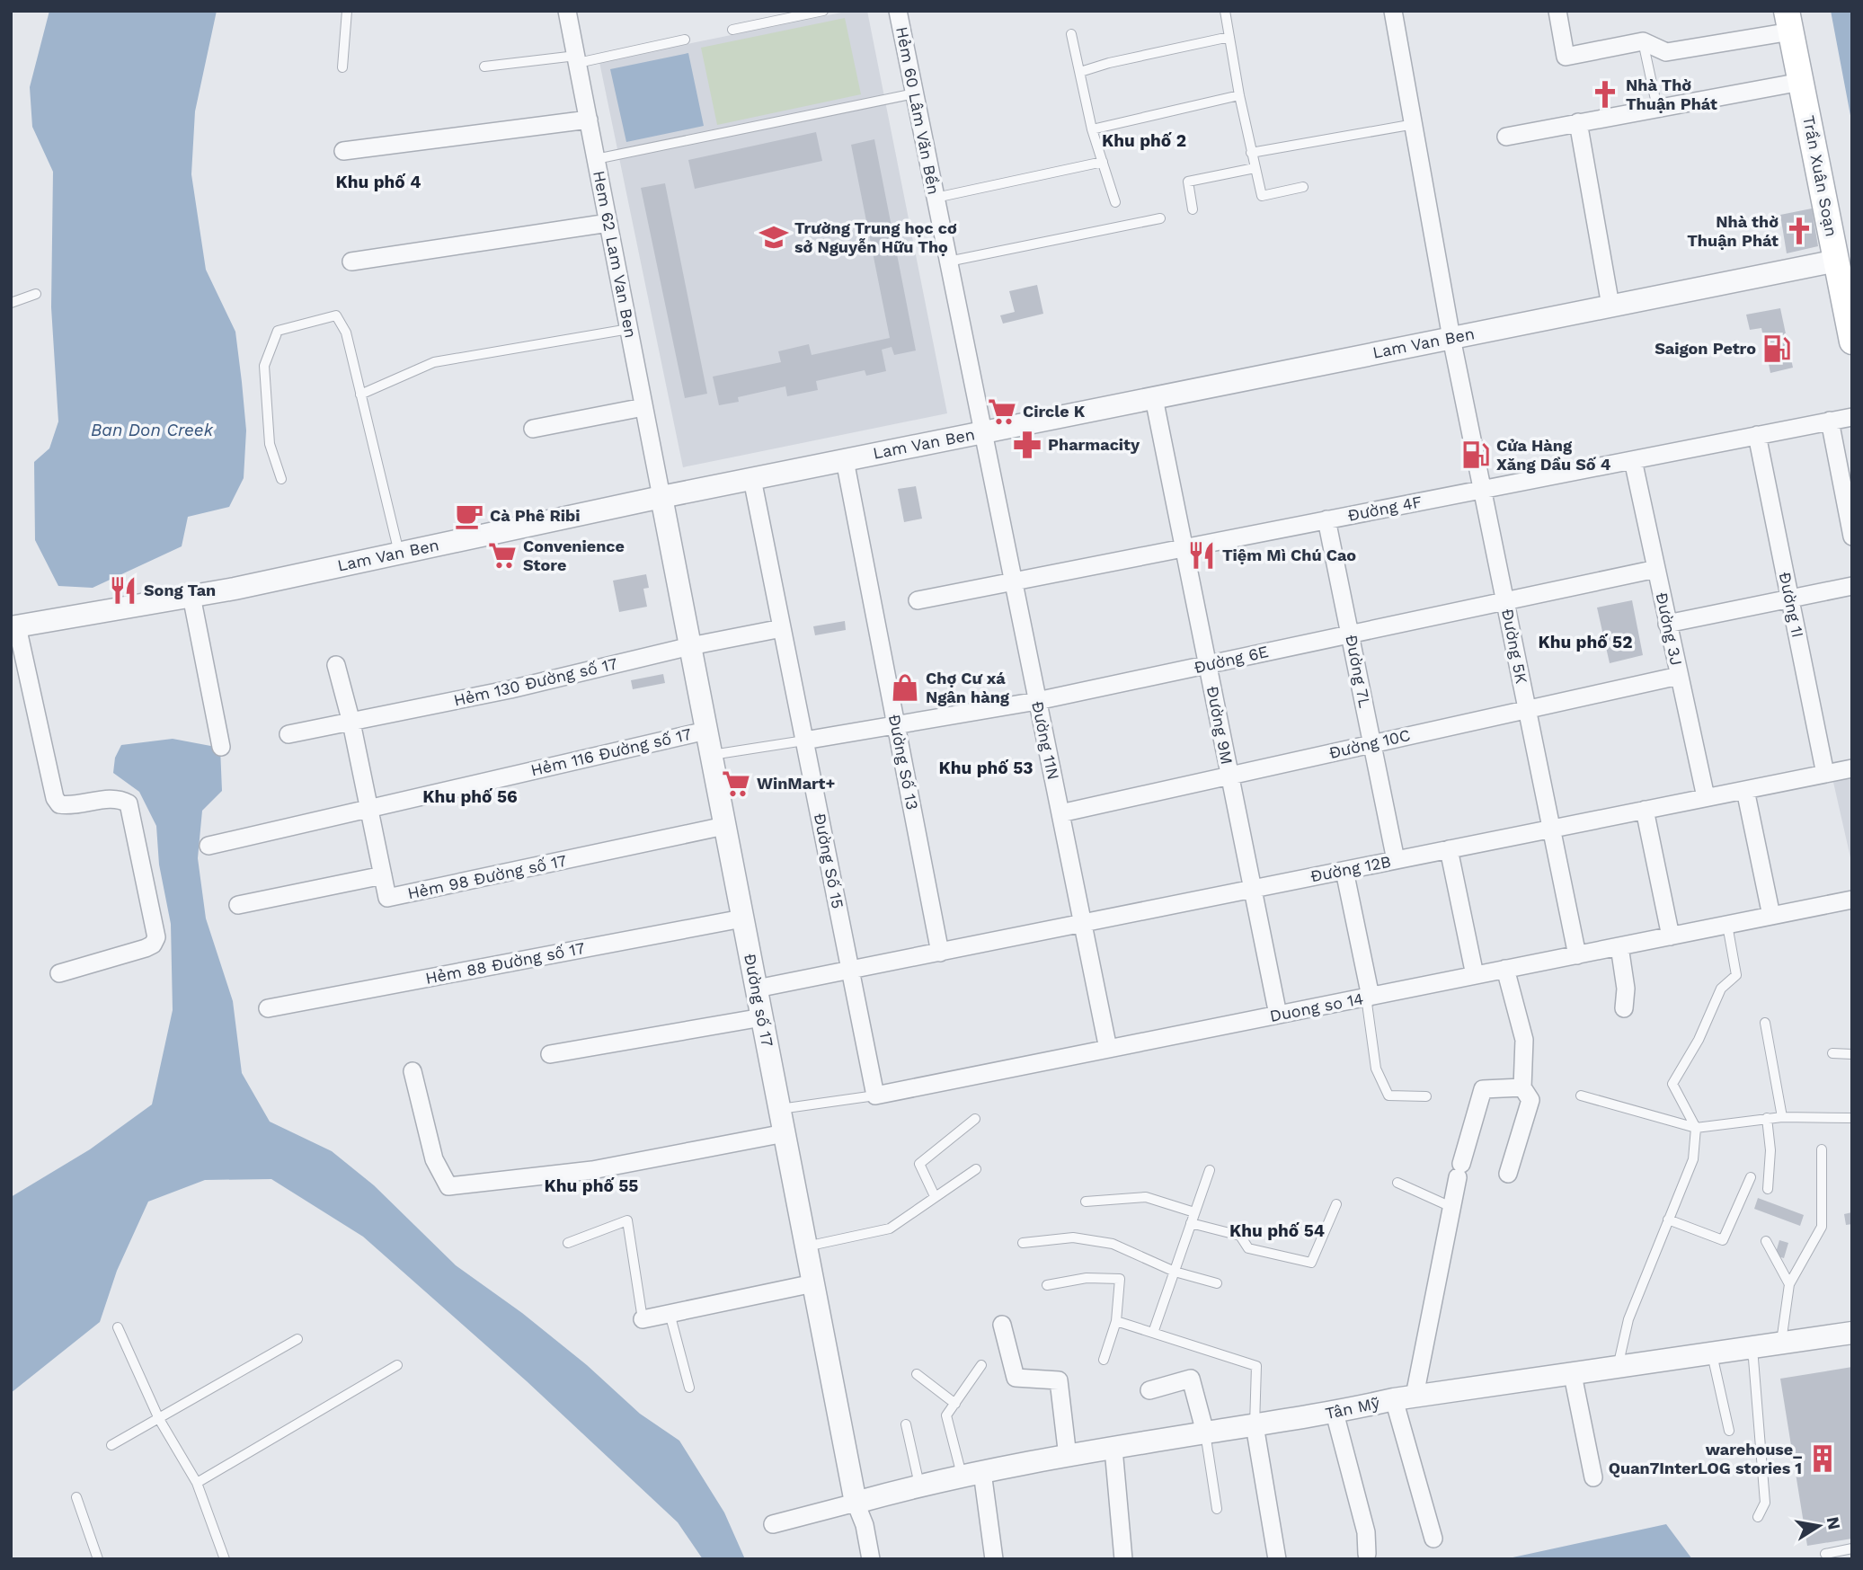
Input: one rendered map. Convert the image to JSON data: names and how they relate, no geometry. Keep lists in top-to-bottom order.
{
  "streets": {
    "main road": ["Trần Xuân Soạn"],
    "street": [
      "Hẻm 60 Lâm Văn Bền",
      "Hem 62 Lam Van Ben",
      "Lam Van Ben",
      "Đường 4F",
      "Đường 1I",
      "Đường 3J",
      "Đường 5K",
      "Đường 6E",
      "Đường 7L",
      "Hẻm 130 Đường số 17",
      "Đường 9M",
      "Đường 11N",
      "Đường 10C",
      "Hẻm 116 Đường số 17",
      "Đường Số 13",
      "Đường Số 15",
      "Đường 12B",
      "Hẻm 98 Đường số 17",
      "Hẻm 88 Đường số 17",
      "Đường số 17",
      "Duong so 14",
      "Tân Mỹ"
    ]
  },
  "crossings": [
    ["Hẻm 60 Lâm Văn Bền", "Lam Van Ben"],
    ["Hẻm 60 Lâm Văn Bền", "Đường 11N"],
    ["Trần Xuân Soạn", "Lam Van Ben"],
    ["Hem 62 Lam Van Ben", "Lam Van Ben"],
    ["Hem 62 Lam Van Ben", "Đường số 17"],
    ["Lam Van Ben", "Đường 5K"],
    ["Lam Van Ben", "Đường 9M"],
    ["Lam Van Ben", "Đường 11N"],
    ["Lam Van Ben", "Đường Số 13"],
    ["Lam Van Ben", "Đường Số 15"],
    ["Lam Van Ben", "Đường số 17"],
    ["Đường 4F", "Đường 1I"],
    ["Đường 4F", "Đường 3J"],
    ["Đường 4F", "Đường 5K"],
    ["Đường 4F", "Đường 7L"],
    ["Đường 4F", "Đường 9M"],
    ["Đường 4F", "Đường 11N"],
    ["Đường 1I", "Đường 12B"],
    ["Đường 3J", "Đường 6E"],
    ["Đường 3J", "Đường 10C"],
    ["Đường 3J", "Đường 12B"],
    ["Đường 5K", "Đường 6E"],
    ["Đường 5K", "Đường 10C"],
    ["Đường 5K", "Đường 12B"],
    ["Đường 5K", "Duong so 14"],
    ["Đường 6E", "Đường 7L"],
    ["Đường 6E", "Đường 9M"],
    ["Đường 6E", "Đường 11N"],
    ["Đường 6E", "Đường Số 13"],
    ["Đường 6E", "Đường Số 15"],
    ["Đường 7L", "Đường 10C"],
    ["Đường 7L", "Đường 12B"],
    ["Hẻm 130 Đường số 17", "Đường Số 15"],
    ["Hẻm 130 Đường số 17", "Hẻm 98 Đường số 17"],
    ["Hẻm 130 Đường số 17", "Đường số 17"],
    ["Đường 9M", "Đường 10C"],
    ["Đường 9M", "Đường 12B"],
    ["Đường 9M", "Duong so 14"],
    ["Đường 11N", "Đường 10C"],
    ["Đường 11N", "Đường 12B"],
    ["Đường 11N", "Duong so 14"],
    ["Hẻm 116 Đường số 17", "Hẻm 98 Đường số 17"],
    ["Hẻm 116 Đường số 17", "Đường số 17"],
    ["Đường Số 13", "Đường 12B"],
    ["Đường Số 15", "Đường 12B"],
    ["Đường Số 15", "Duong so 14"],
    ["Đường 12B", "Đường số 17"],
    ["Hẻm 98 Đường số 17", "Đường số 17"],
    ["Hẻm 88 Đường số 17", "Đường số 17"],
    ["Đường số 17", "Duong so 14"],
    ["Đường số 17", "Tân Mỹ"]
  ],
  "districts": [
    "Khu phố 2",
    "Khu phố 4",
    "Khu phố 52",
    "Khu phố 53",
    "Khu phố 56",
    "Khu phố 55",
    "Khu phố 54"
  ],
  "water": ["Ban Don Creek"],
  "places": {
    "church": ["Nhà Thờ Thuận Phát", "Nhà thờ Thuận Phát"],
    "school or university": ["Trường Trung học cơ sở Nguyễn Hữu Thọ"],
    "fuel station": ["Saigon Petro", "Cửa Hàng Xăng Dầu Số 4"],
    "supermarket": ["Circle K", "Convenience Store", "WinMart+"],
    "pharmacy": ["Pharmacity"],
    "cafe": ["Cà Phê Ribi"],
    "restaurant": ["Tiệm Mì Chú Cao", "Song Tan"],
    "shop": ["Chợ Cư xá Ngân hàng"],
    "building": ["warehouse_ Quan7InterLOG stories 1"]
  },
  "north": "right"
}
